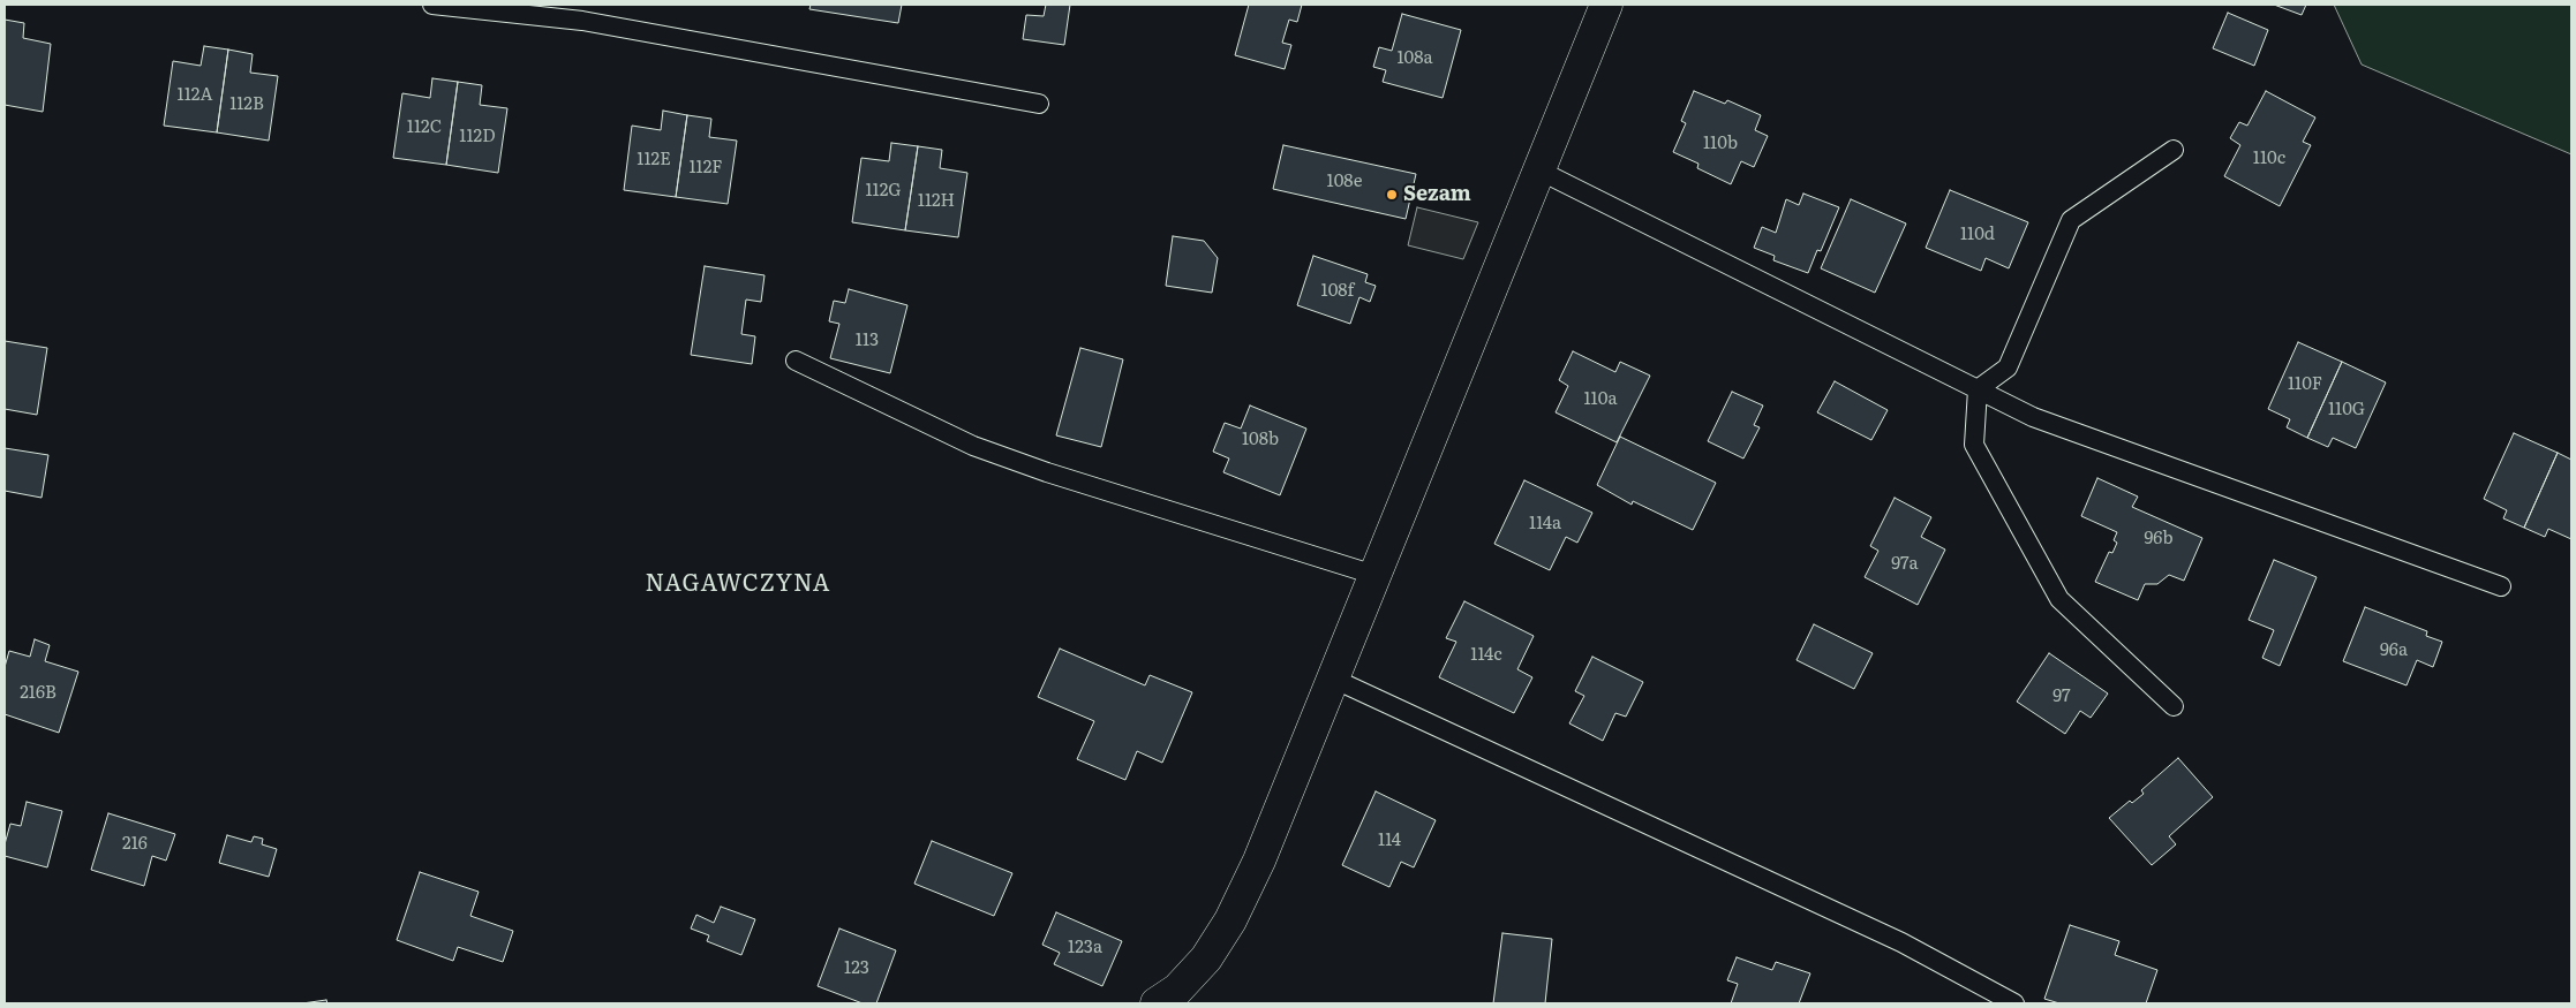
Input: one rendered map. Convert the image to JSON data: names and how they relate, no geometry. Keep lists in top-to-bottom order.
{
  "districts": ["NAGAWCZYNA"],
  "places": ["Sezam"],
  "house_numbers": [
    "108a",
    "112A",
    "112B",
    "112C",
    "112D",
    "110b",
    "110c",
    "112E",
    "112F",
    "108e",
    "112G",
    "112H",
    "110d",
    "108f",
    "113",
    "110F",
    "110a",
    "110G",
    "108b",
    "114a",
    "96b",
    "97a",
    "96a",
    "114c",
    "216B",
    "97",
    "114",
    "216",
    "123a",
    "123"
  ]
}
